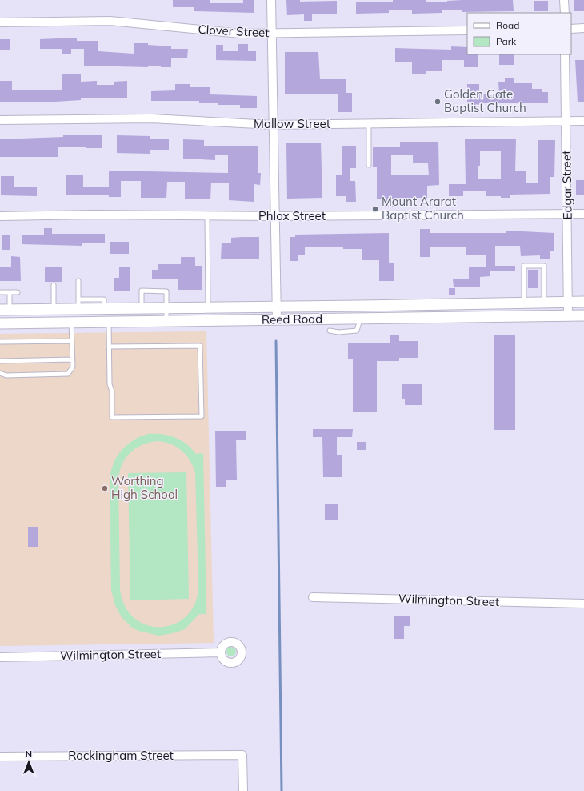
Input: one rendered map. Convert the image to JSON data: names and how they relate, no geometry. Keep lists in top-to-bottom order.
{
  "streets": {
    "street": [
      "Clover Street",
      "Mallow Street",
      "Edgar Street",
      "Phlox Street",
      "Reed Road",
      "Wilmington Street",
      "Rockingham Street"
    ]
  },
  "crossings": [
    ["Mallow Street", "Edgar Street"],
    ["Edgar Street", "Phlox Street"],
    ["Edgar Street", "Reed Road"]
  ],
  "places": ["Golden Gate Baptist Church", "Mount Ararat Baptist Church", "Worthing High School"],
  "legend": ["Road", "Park"],
  "north": "top"
}
